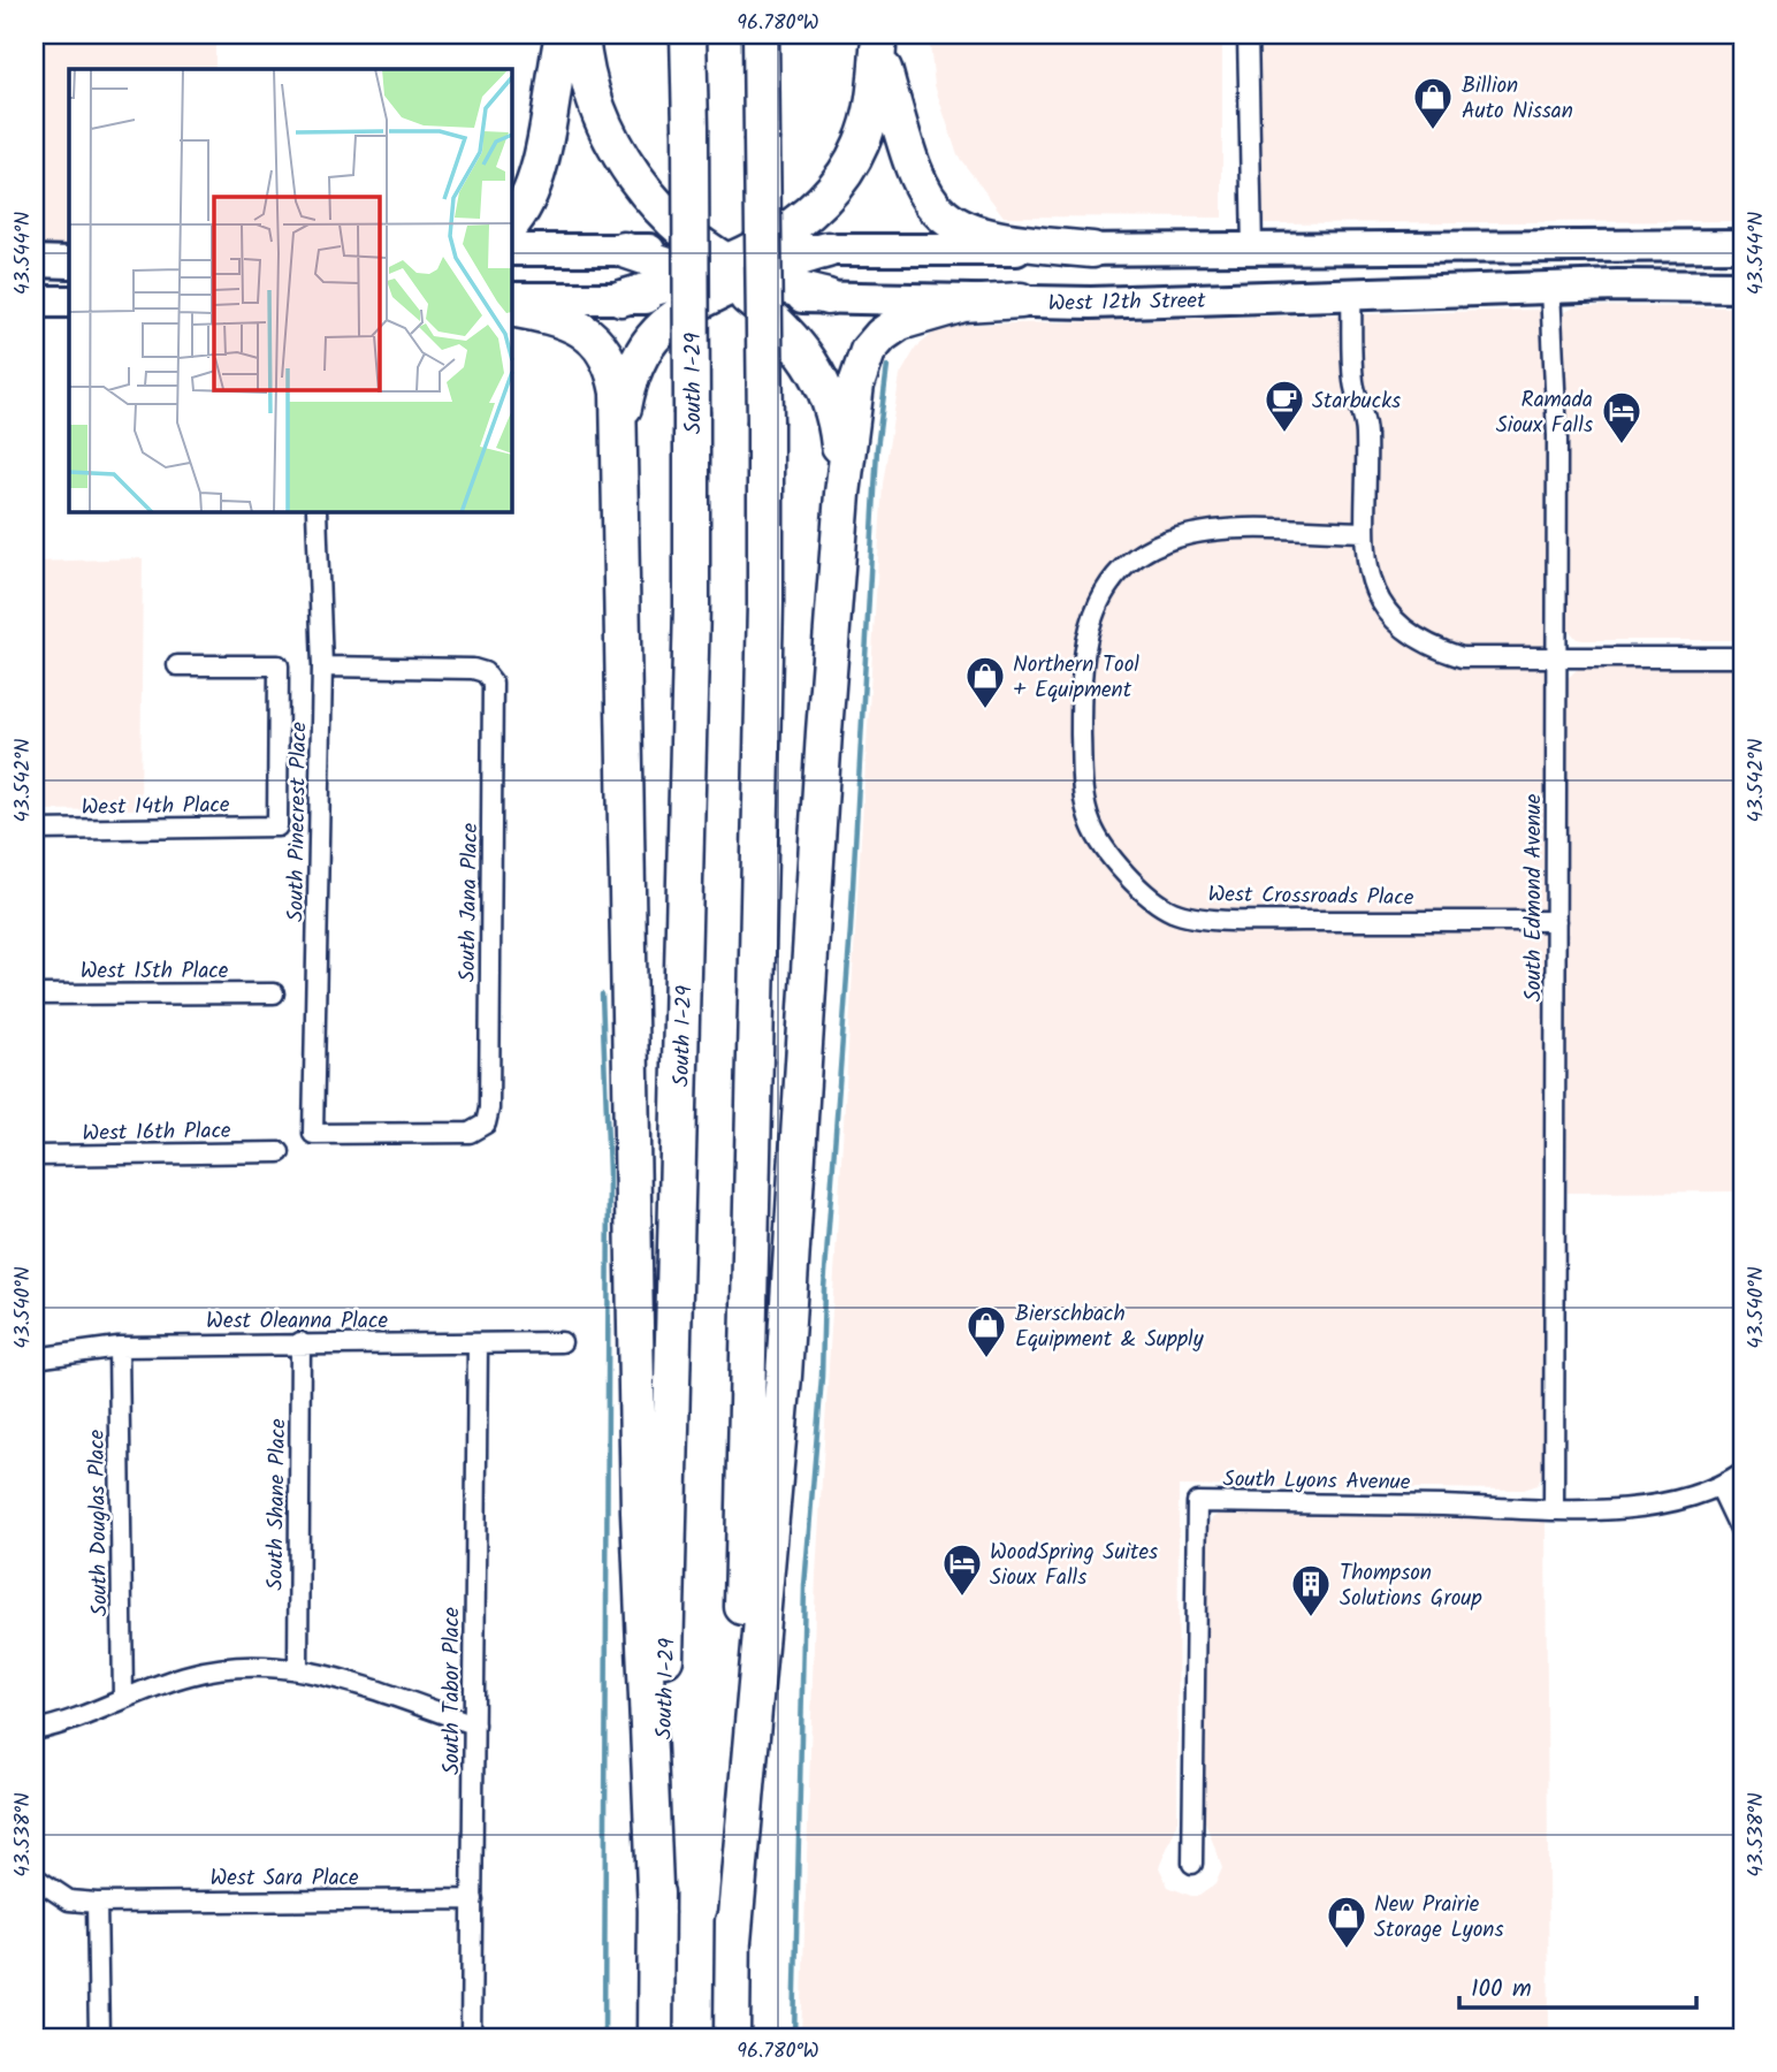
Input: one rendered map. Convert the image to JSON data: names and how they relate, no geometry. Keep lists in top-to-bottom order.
{
  "streets": {
    "highway": ["South I-29"],
    "main road": ["West 12th Street"],
    "street": [
      "West 14th Place",
      "South Pinecrest Place",
      "West Crossroads Place",
      "South Edmond Avenue",
      "South Jana Place",
      "West 15th Place",
      "West 16th Place",
      "West Oleanna Place",
      "South Lyons Avenue",
      "South Shane Place",
      "South Douglas Place",
      "South Tabor Place",
      "West Sara Place"
    ]
  },
  "crossings": [
    ["West 12th Street", "South Edmond Avenue"],
    ["South Pinecrest Place", "South Jana Place"],
    ["West Crossroads Place", "South Edmond Avenue"],
    ["South Edmond Avenue", "South Lyons Avenue"],
    ["West Oleanna Place", "South Shane Place"],
    ["West Oleanna Place", "South Douglas Place"],
    ["West Oleanna Place", "South Tabor Place"],
    ["South Tabor Place", "West Sara Place"]
  ],
  "places": {
    "shop": [
      "Billion Auto Nissan",
      "Northern Tool + Equipment",
      "Bierschbach Equipment & Supply",
      "New Prairie Storage Lyons"
    ],
    "cafe": ["Starbucks"],
    "hotel": ["Ramada Sioux Falls", "WoodSpring Suites Sioux Falls"],
    "building": ["Thompson Solutions Group"]
  },
  "scale_bar": "100 m",
  "coordinates": [
    "96.780°W",
    "43.544°N",
    "43.542°N",
    "43.540°N",
    "43.538°N"
  ]
}
